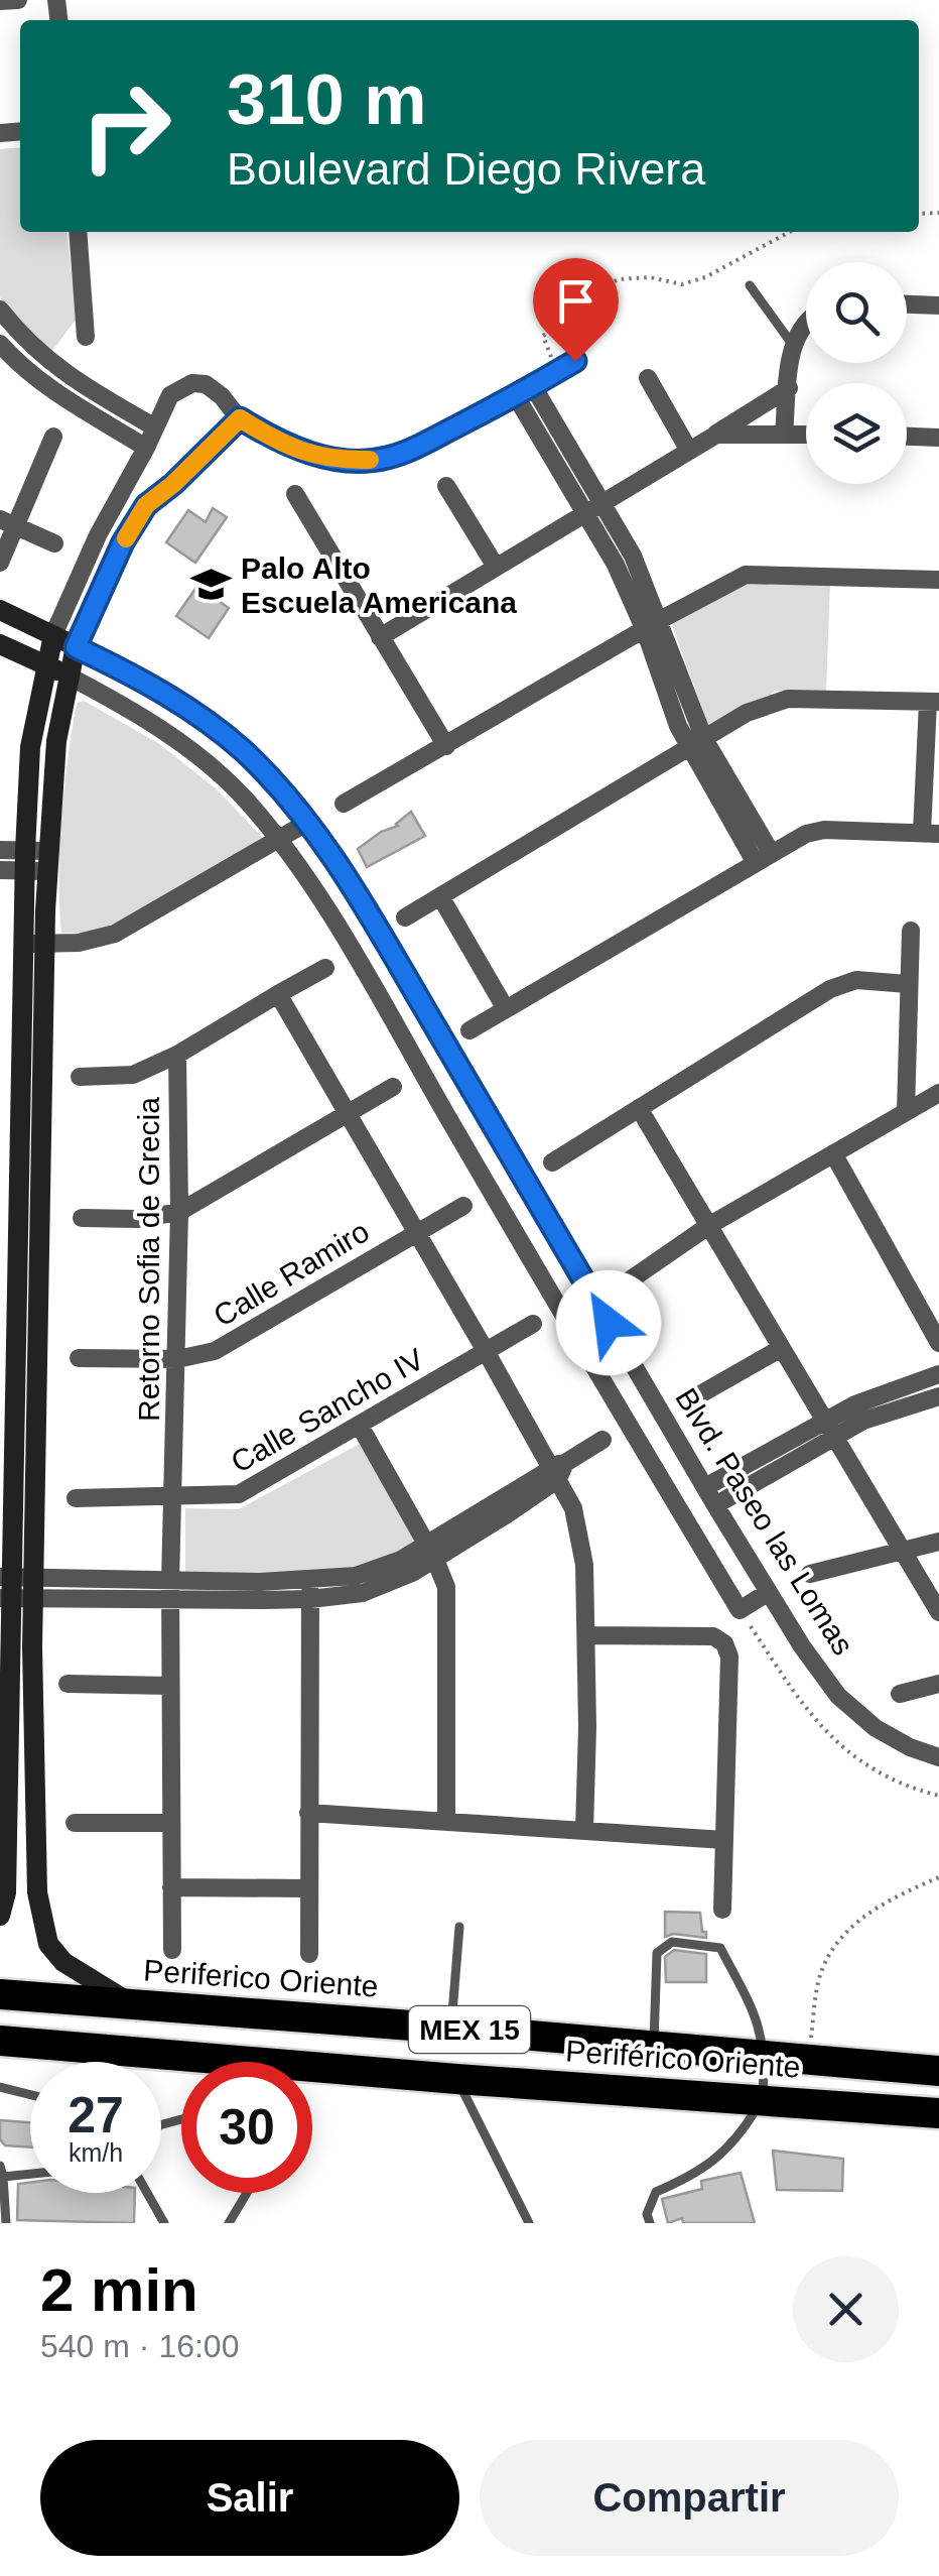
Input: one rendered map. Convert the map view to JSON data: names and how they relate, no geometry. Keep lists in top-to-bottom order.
{
  "streets": {
    "highway": ["Periferico Oriente", "MEX 15", "Periférico Oriente"],
    "street": [
      "Retorno Sofia de Grecia",
      "Calle Ramiro",
      "Calle Sancho IV",
      "Blvd. Paseo las Lomas"
    ]
  },
  "crossings": [
    ["Retorno Sofia de Grecia", "Calle Ramiro"],
    ["Retorno Sofia de Grecia", "Calle Sancho IV"]
  ],
  "places": {
    "school or university": ["Palo Alto Escuela Americana"]
  },
  "page": {
    "turn": ["310 m", "Boulevard Diego Rivera"],
    "speed": "27 km/h",
    "limit": "30",
    "heading": ["2 min", "540 m · 16:00"],
    "buttons": ["Salir", "Compartir"]
  }
}
